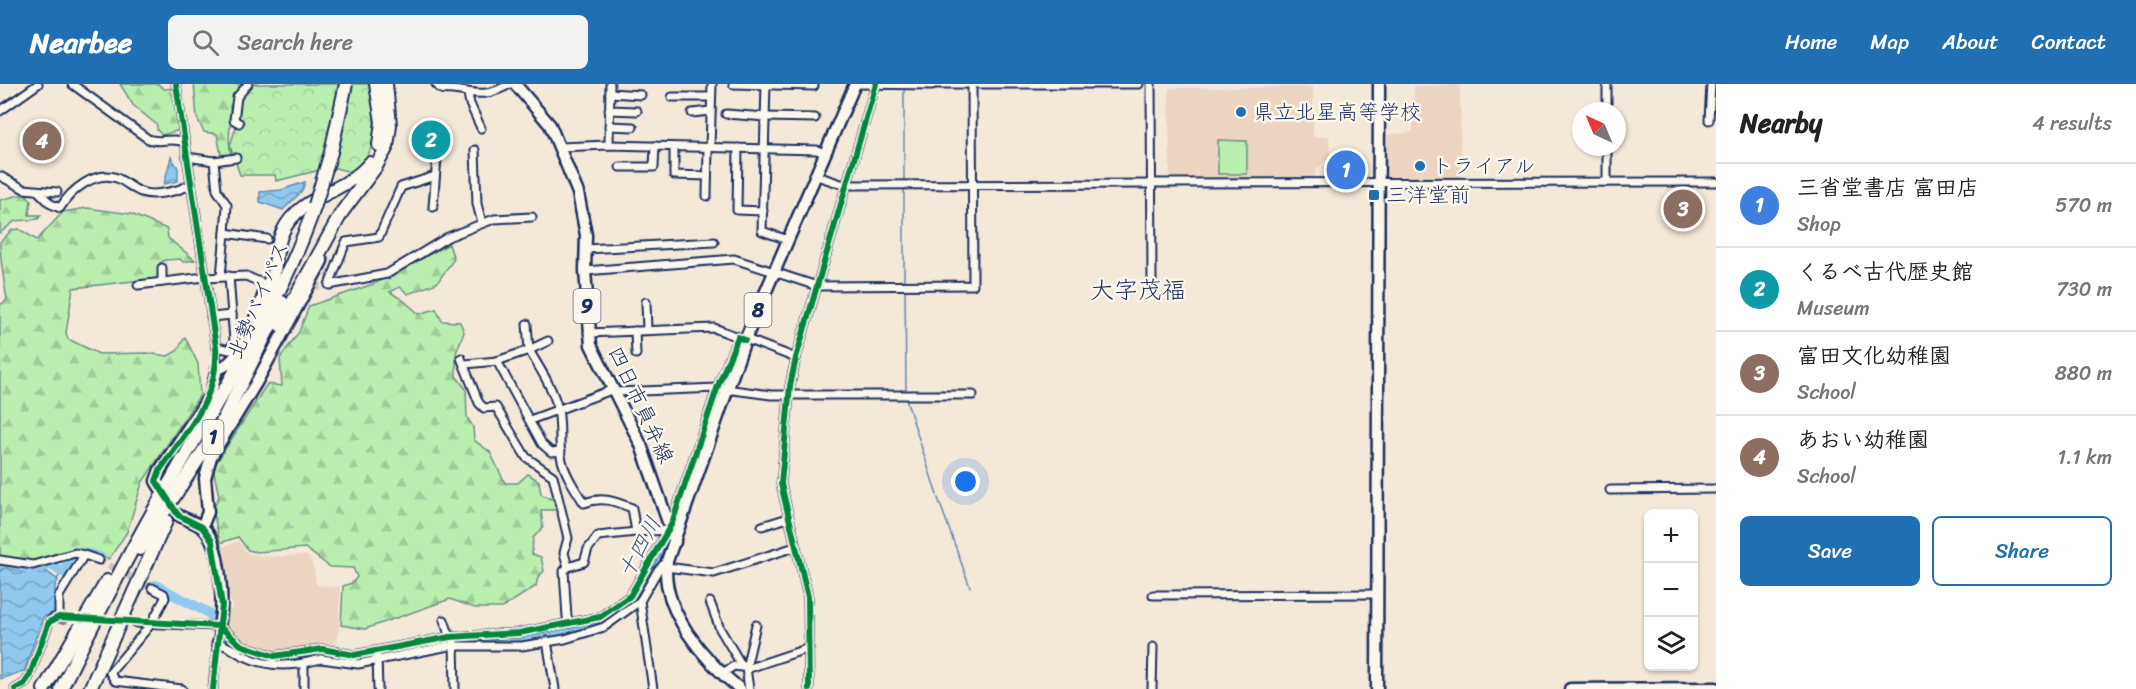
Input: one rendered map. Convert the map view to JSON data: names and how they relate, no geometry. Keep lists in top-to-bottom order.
{
  "streets": {
    "highway": ["北勢バイパス", "1"],
    "street": ["9", "8", "四日市員弁線"]
  },
  "crossings": [
    ["北勢バイパス", "1"],
    ["8", "四日市員弁線"]
  ],
  "districts": ["大字茂福"],
  "water": ["十四川"],
  "places": {
    "other": ["県立北星高等学校", "トライアル"],
    "transit": ["三洋堂前"]
  },
  "north": "top left",
  "page": {
    "header": "Nearbee",
    "search": "Search here",
    "nav": [
      "Home",
      "Map",
      "About",
      "Contact"
    ],
    "heading": ["Nearby", "4 results"],
    "pins": [
      "2",
      "4",
      "1",
      "3"
    ],
    "list": [
      {
        "mark": "1",
        "name": "三省堂書店 富田店",
        "note": "Shop",
        "value": "570 m"
      },
      {
        "mark": "2",
        "name": "くるべ古代歴史館",
        "note": "Museum",
        "value": "730 m"
      },
      {
        "mark": "3",
        "name": "富田文化幼稚園",
        "note": "School",
        "value": "880 m"
      },
      {
        "mark": "4",
        "name": "あおい幼稚園",
        "note": "School",
        "value": "1.1 km"
      }
    ],
    "buttons": ["Save", "Share"],
    "map_buttons": ["+", "−"]
  }
}
